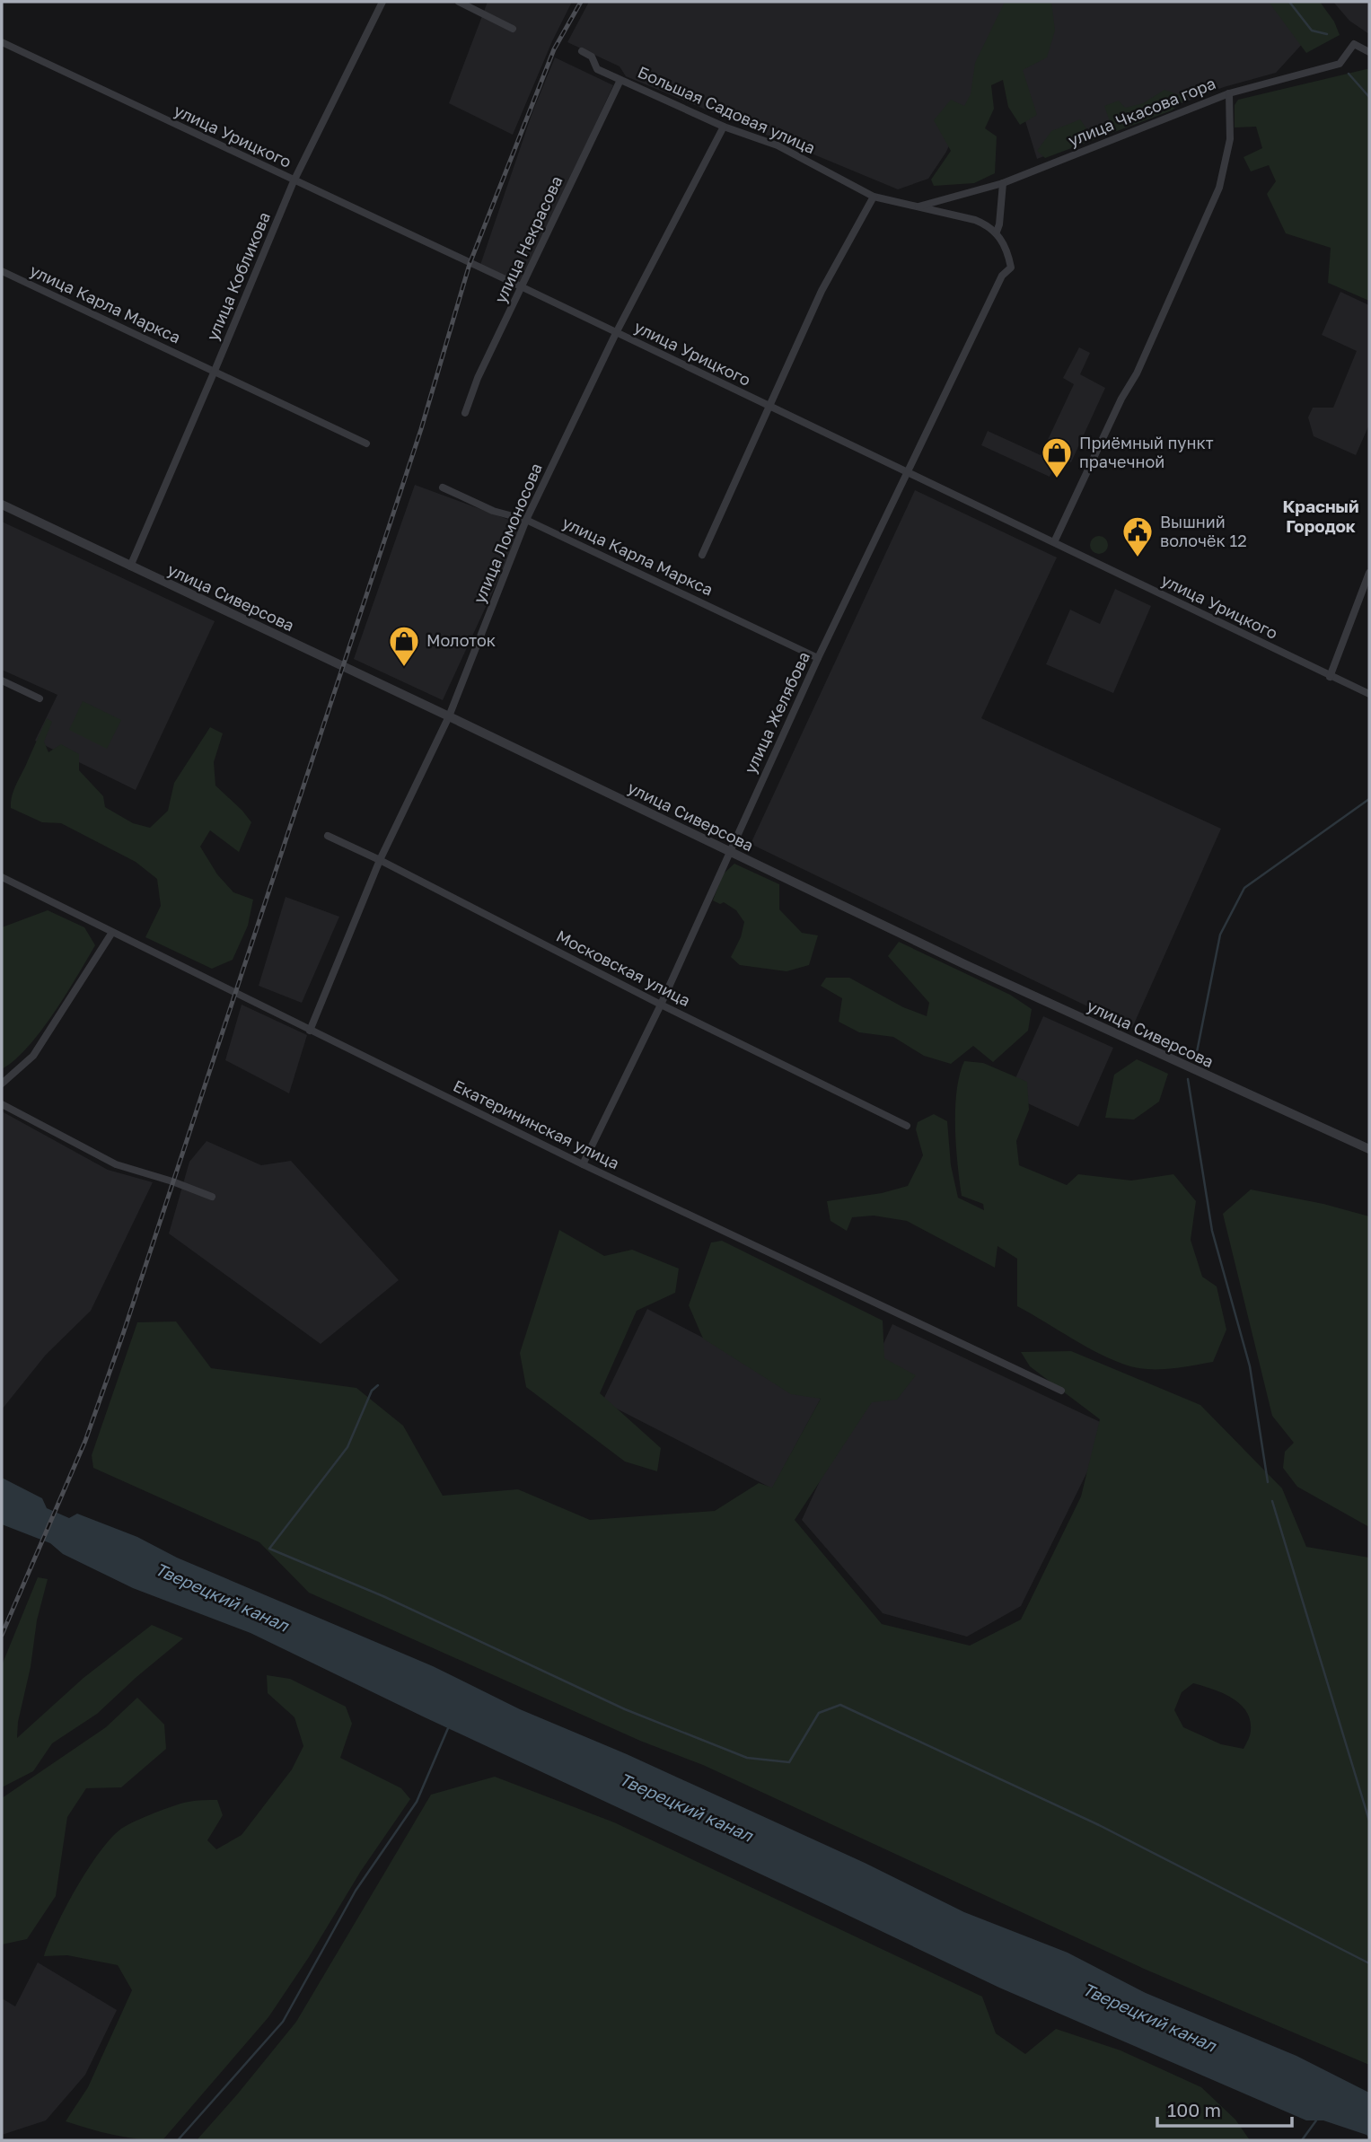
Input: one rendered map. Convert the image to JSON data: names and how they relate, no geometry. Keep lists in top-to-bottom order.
{
  "streets": {
    "street": [
      "Большая Садовая улица",
      "улица Чкасова гора",
      "улица Урицкого",
      "улица Некрасова",
      "улица Кобликова",
      "улица Карла Маркса",
      "улица Ломоносова",
      "улица Сиверсова",
      "улица Желябова",
      "Московская улица",
      "Екатерининская улица"
    ]
  },
  "crossings": [
    ["Большая Садовая улица", "улица Чкасова гора"],
    ["Большая Садовая улица", "улица Некрасова"],
    ["Большая Садовая улица", "улица Ломоносова"],
    ["Большая Садовая улица", "улица Желябова"],
    ["улица Урицкого", "улица Некрасова"],
    ["улица Урицкого", "улица Кобликова"],
    ["улица Урицкого", "улица Ломоносова"],
    ["улица Урицкого", "улица Желябова"],
    ["улица Кобликова", "улица Карла Маркса"],
    ["улица Кобликова", "улица Сиверсова"],
    ["улица Карла Маркса", "улица Ломоносова"],
    ["улица Карла Маркса", "улица Желябова"],
    ["улица Ломоносова", "улица Сиверсова"],
    ["улица Ломоносова", "Московская улица"],
    ["улица Ломоносова", "Екатерининская улица"],
    ["улица Сиверсова", "улица Желябова"],
    ["улица Желябова", "Московская улица"],
    ["улица Желябова", "Екатерининская улица"]
  ],
  "districts": ["Красный Городок"],
  "water": ["Тверецкий канал"],
  "places": {
    "shop": ["Приёмный пункт прачечной", "Молоток"],
    "public building": ["Вышний волочёк 12"]
  },
  "scale_bar": "100 m"
}
